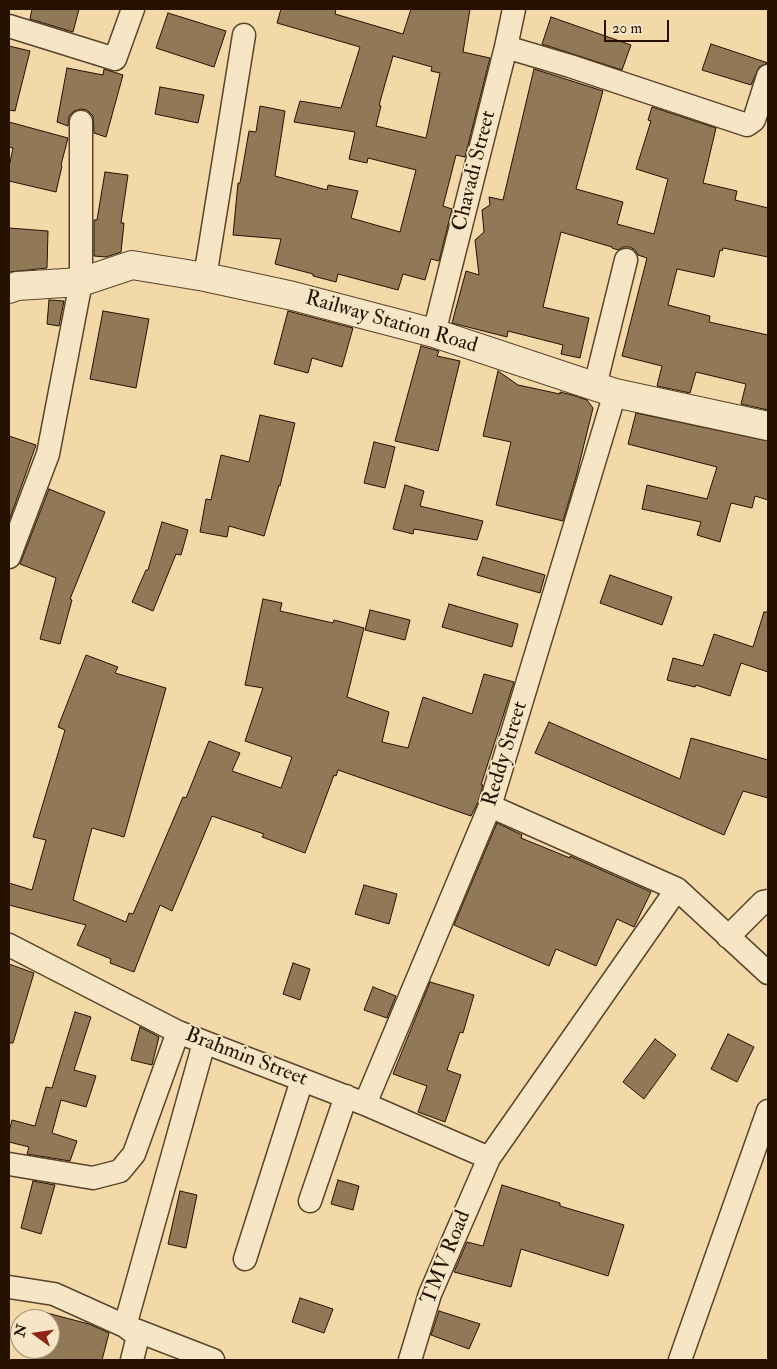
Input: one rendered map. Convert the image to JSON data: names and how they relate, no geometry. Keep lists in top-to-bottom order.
{
  "streets": {
    "street": [
      "Chavadi Street",
      "Railway Station Road",
      "Reddy Street",
      "Brahmin Street",
      "TMV Road"
    ]
  },
  "crossings": [
    ["Chavadi Street", "Railway Station Road"],
    ["Railway Station Road", "Reddy Street"],
    ["Reddy Street", "Brahmin Street"],
    ["Brahmin Street", "TMV Road"]
  ],
  "scale_bar": "20 m",
  "north": "left"
}
